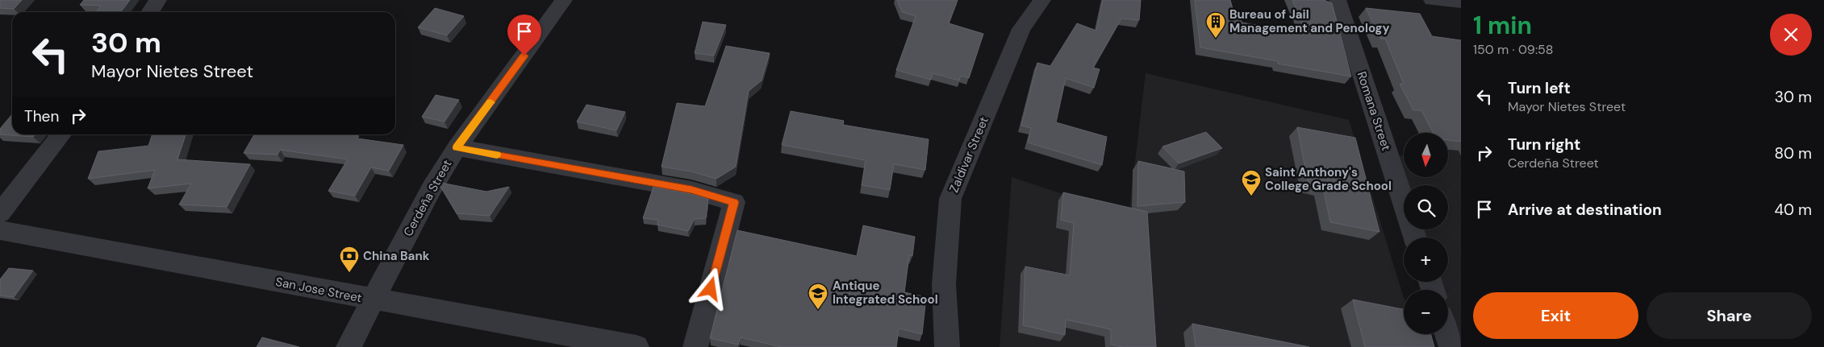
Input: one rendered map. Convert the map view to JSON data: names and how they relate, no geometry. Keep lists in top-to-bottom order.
{
  "streets": {
    "street": [
      "Romana Street",
      "Zaldivar Street",
      "Cerdeña Street",
      "San Jose Street"
    ]
  },
  "crossings": [
    ["Cerdeña Street", "San Jose Street"]
  ],
  "places": {
    "building": ["Bureau of Jail Management and Penology"],
    "school or university": ["Saint Anthony's College Grade School", "Antique Integrated School"],
    "bank": ["China Bank"]
  },
  "north": "bottom",
  "page": {
    "heading": ["1 min", "150 m · 09:58"],
    "turn": ["30 m", "Mayor Nietes Street"],
    "list": [
      {
        "name": "Turn left",
        "note": "Mayor Nietes Street",
        "value": "30 m"
      },
      {
        "name": "Turn right",
        "note": "Cerdeña Street",
        "value": "80 m"
      },
      {
        "name": "Arrive at destination",
        "value": "40 m"
      }
    ],
    "then": "Then",
    "map_buttons": ["+", "−"],
    "buttons": ["Exit", "Share"]
  }
}
